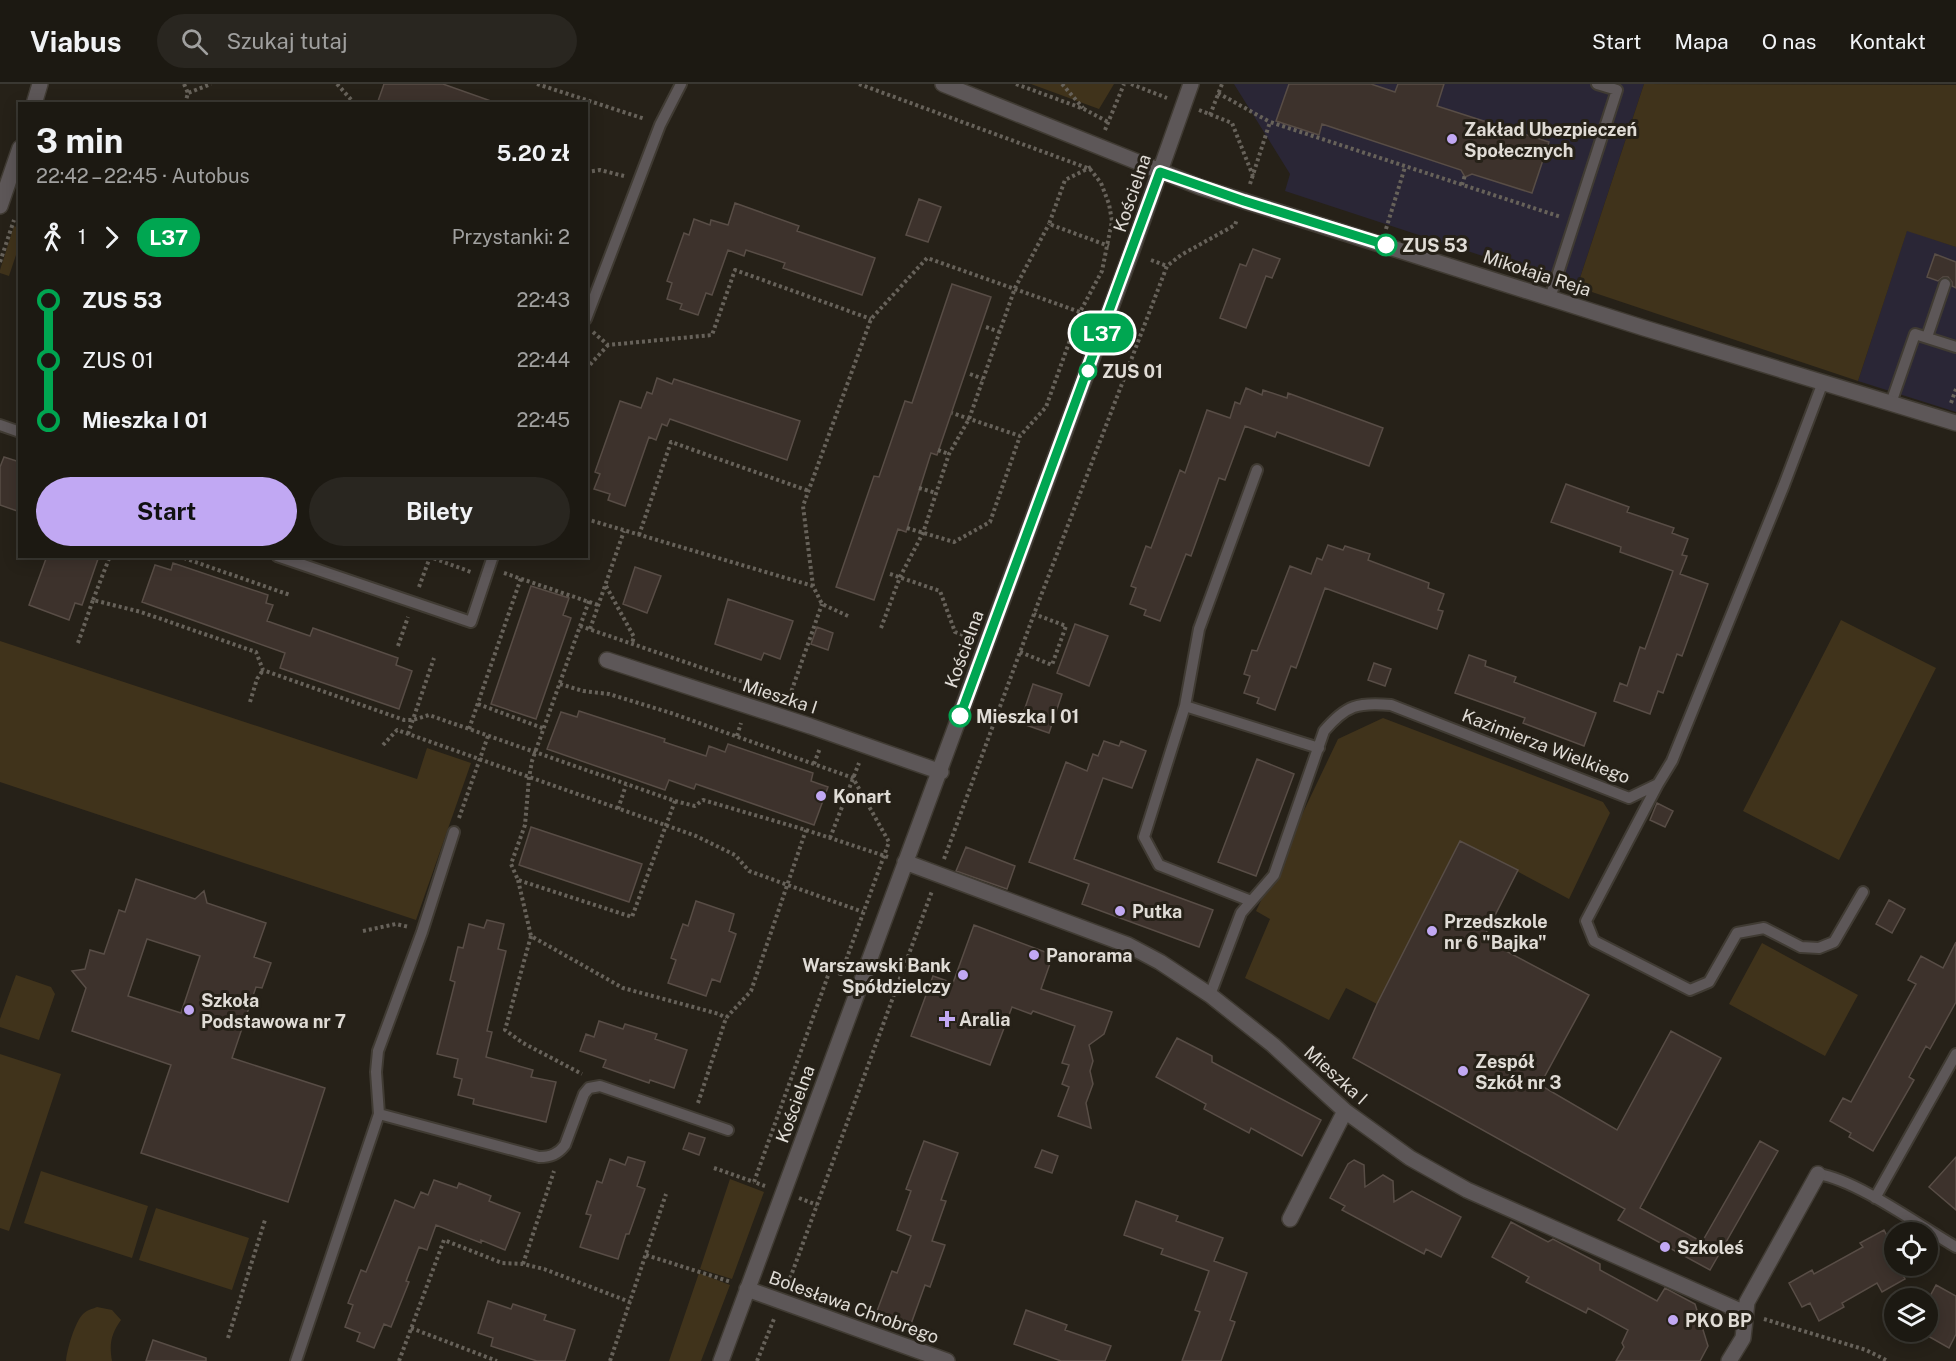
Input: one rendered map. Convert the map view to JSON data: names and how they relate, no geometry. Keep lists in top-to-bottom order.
{
  "streets": {
    "street": [
      "Kościelna",
      "Mikołaja Reja",
      "Mieszka I",
      "Bolesława Chrobrego"
    ],
    "lane": ["Kazimierza Wielkiego"]
  },
  "crossings": [
    ["Kościelna", "Mikołaja Reja"],
    ["Kościelna", "Mieszka I"],
    ["Kościelna", "Bolesława Chrobrego"],
    ["Mieszka I", "Kazimierza Wielkiego"]
  ],
  "places": {
    "other": [
      "Zakład Ubezpieczeń Społecznych",
      "ZUS 53",
      "ZUS 01",
      "Mieszka I 01",
      "Konart",
      "Putka",
      "Przedszkole nr 6 \"Bajka\"",
      "Panorama",
      "Warszawski Bank Spółdzielczy",
      "Szkoła Podstawowa nr 7",
      "Zespół Szkół nr 3",
      "Szkoleś",
      "PKO BP"
    ],
    "health": ["Aralia"]
  },
  "lines": ["bus line L37"],
  "page": {
    "header": "Viabus",
    "search": "Szukaj tutaj",
    "nav": [
      "Start",
      "Mapa",
      "O nas",
      "Kontakt"
    ],
    "on_map": "L37",
    "heading": ["3 min", "22:42 – 22:45 · Autobus", "5.20 zł"],
    "legs": ["1", "L37", "Przystanki: 2"],
    "list": [
      {
        "name": "ZUS 53",
        "value": "22:43"
      },
      {
        "name": "ZUS 01",
        "value": "22:44"
      },
      {
        "name": "Mieszka I 01",
        "value": "22:45"
      }
    ],
    "buttons": ["Start", "Bilety"]
  }
}
